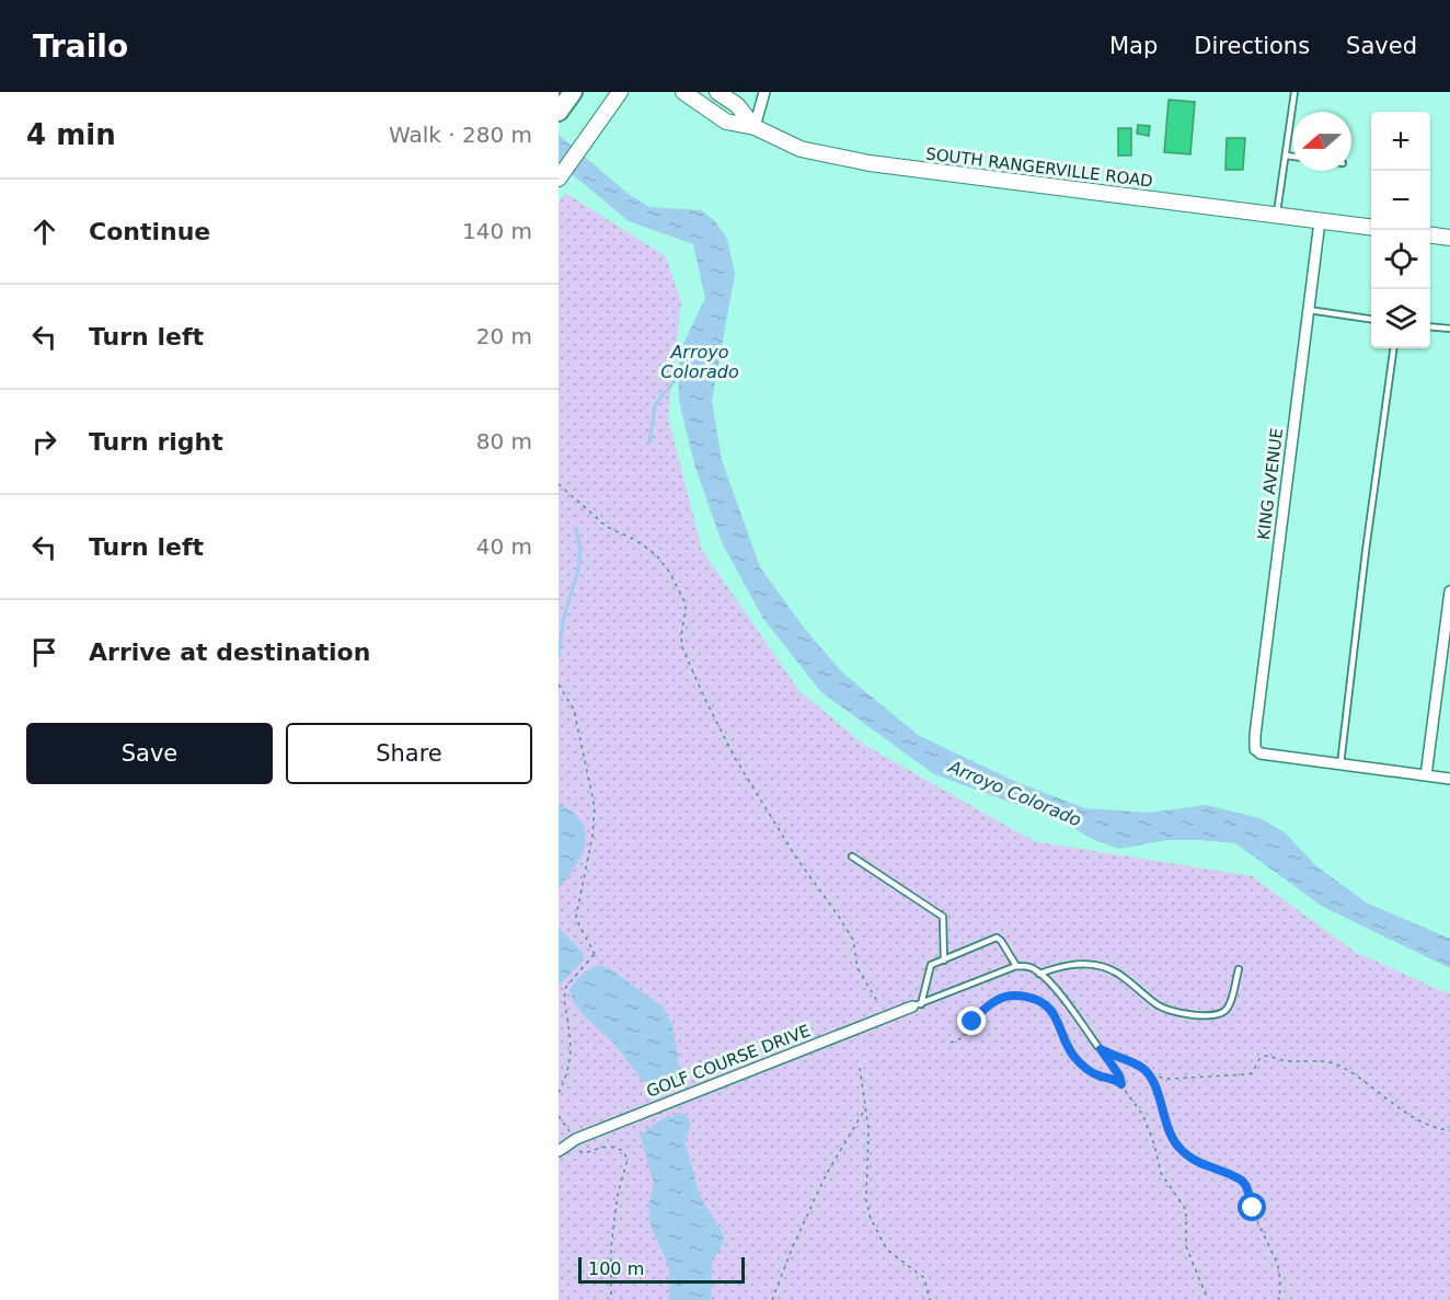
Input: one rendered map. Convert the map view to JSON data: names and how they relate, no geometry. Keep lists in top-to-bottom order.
{
  "streets": {
    "main road": ["SOUTH RANGERVILLE ROAD"],
    "street": ["KING AVENUE", "GOLF COURSE DRIVE"]
  },
  "crossings": [
    ["SOUTH RANGERVILLE ROAD", "KING AVENUE"]
  ],
  "water": ["Arroyo Colorado"],
  "scale_bar": "100 m",
  "north": "left",
  "page": {
    "header": "Trailo",
    "nav": ["Map", "Directions", "Saved"],
    "heading": ["4 min", "Walk · 280 m"],
    "map_buttons": ["+", "−"],
    "list": [
      ["Continue", "140 m"],
      ["Turn left", "20 m"],
      ["Turn right", "80 m"],
      ["Turn left", "40 m"],
      "Arrive at destination"
    ],
    "buttons": ["Save", "Share"],
    "scale": "100 m"
  }
}
